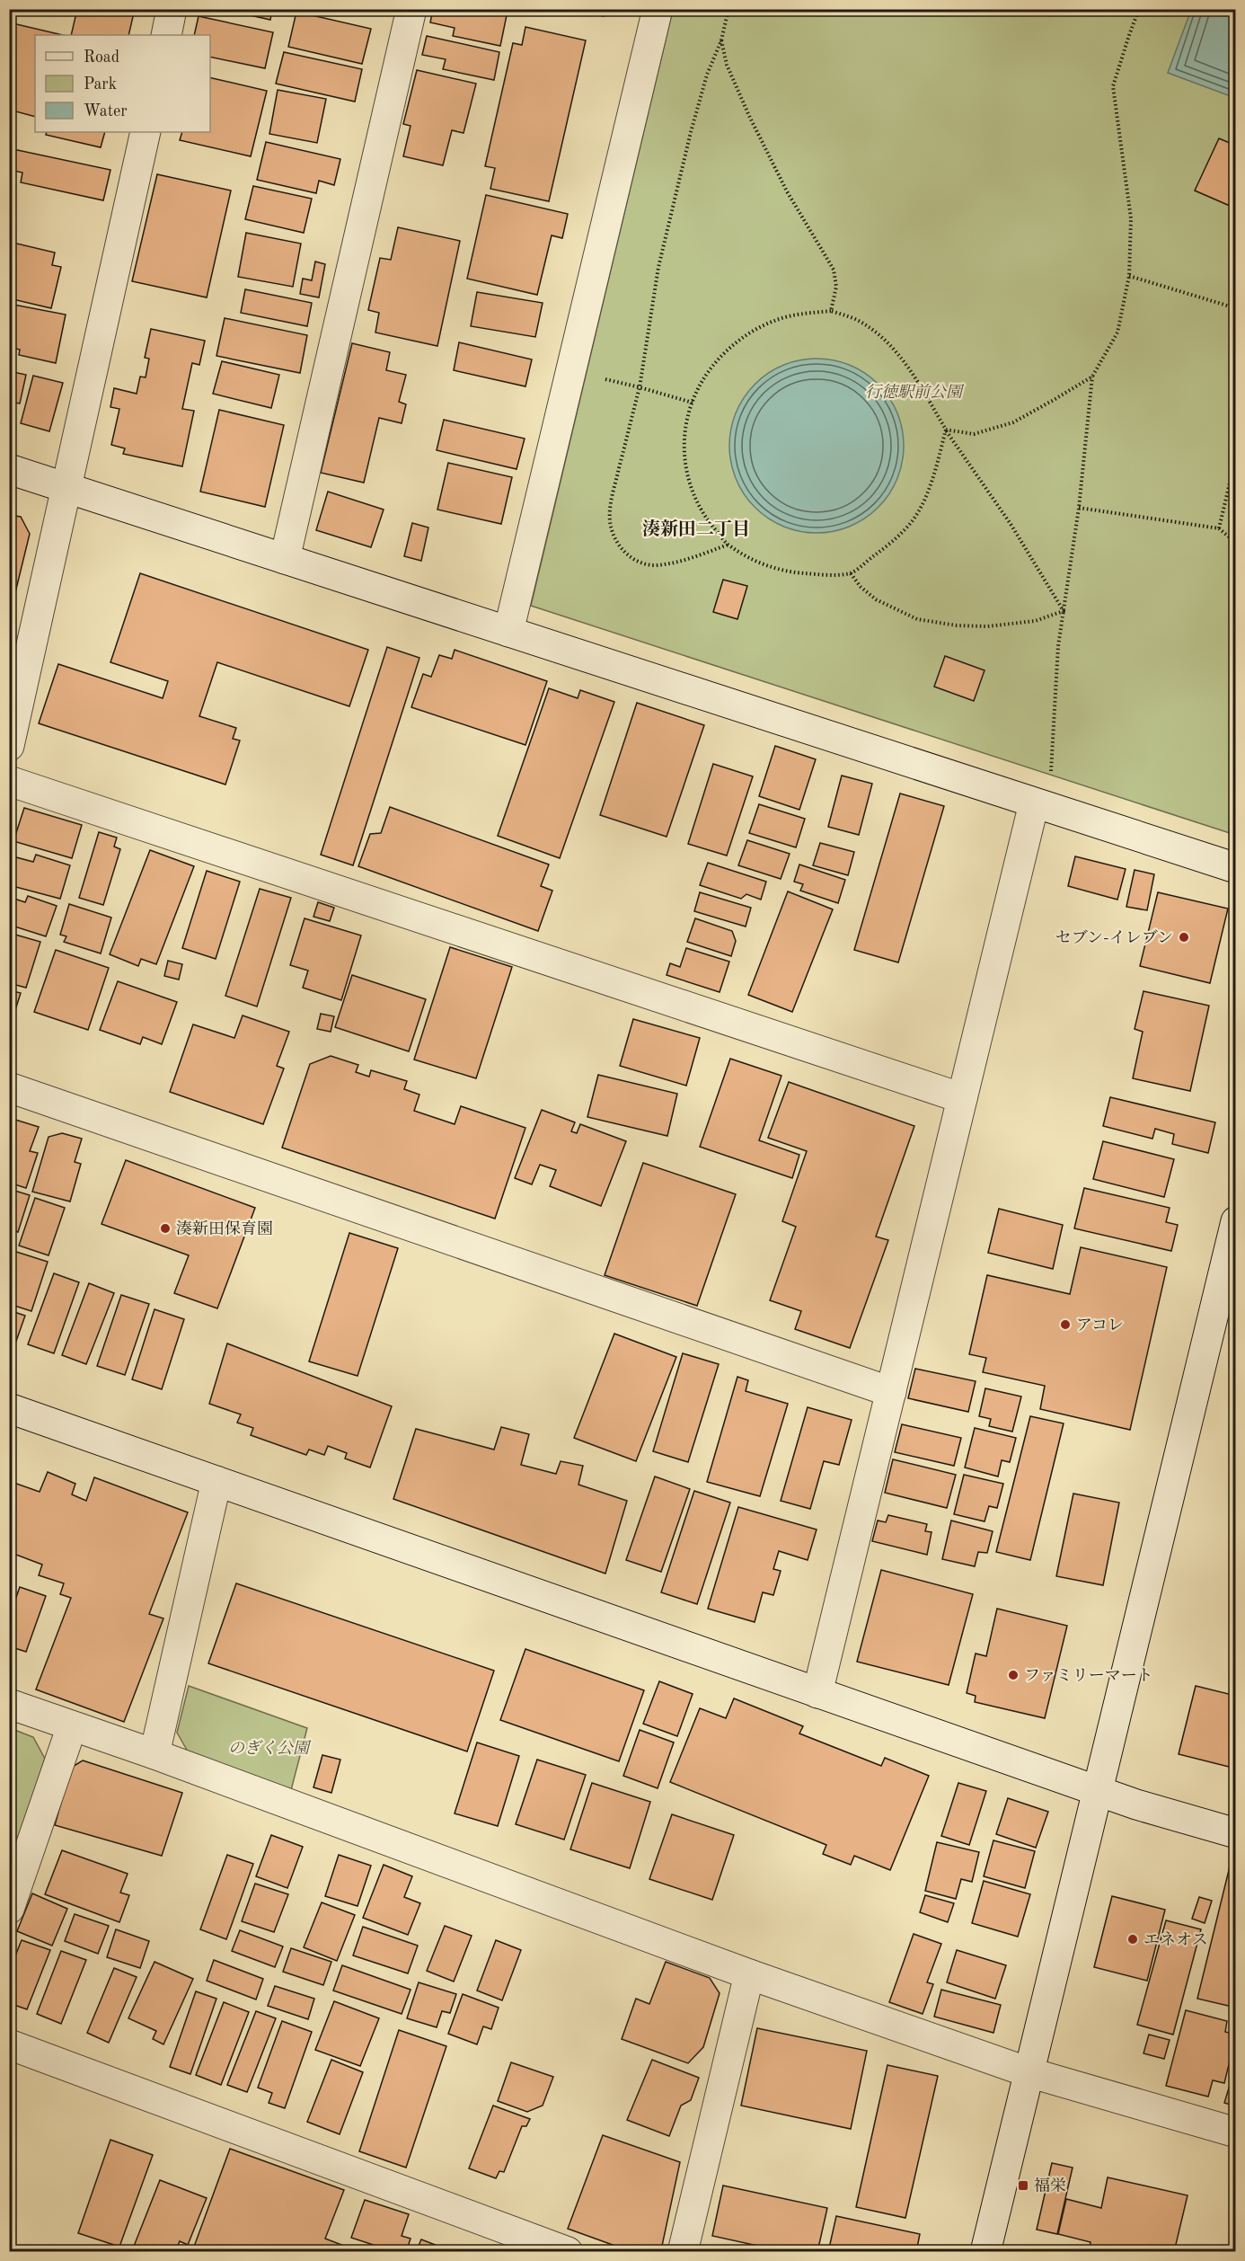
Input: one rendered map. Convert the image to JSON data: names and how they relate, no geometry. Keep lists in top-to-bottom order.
{
  "districts": ["湊新田二丁目"],
  "parks": ["行徳駅前公園", "のぎく公園"],
  "places": {
    "other": [
      "セブン-イレブン",
      "湊新田保育園",
      "アコレ",
      "ファミリーマート",
      "エネオス"
    ],
    "transit": ["福栄"]
  },
  "legend": ["Road", "Park", "Water"]
}
